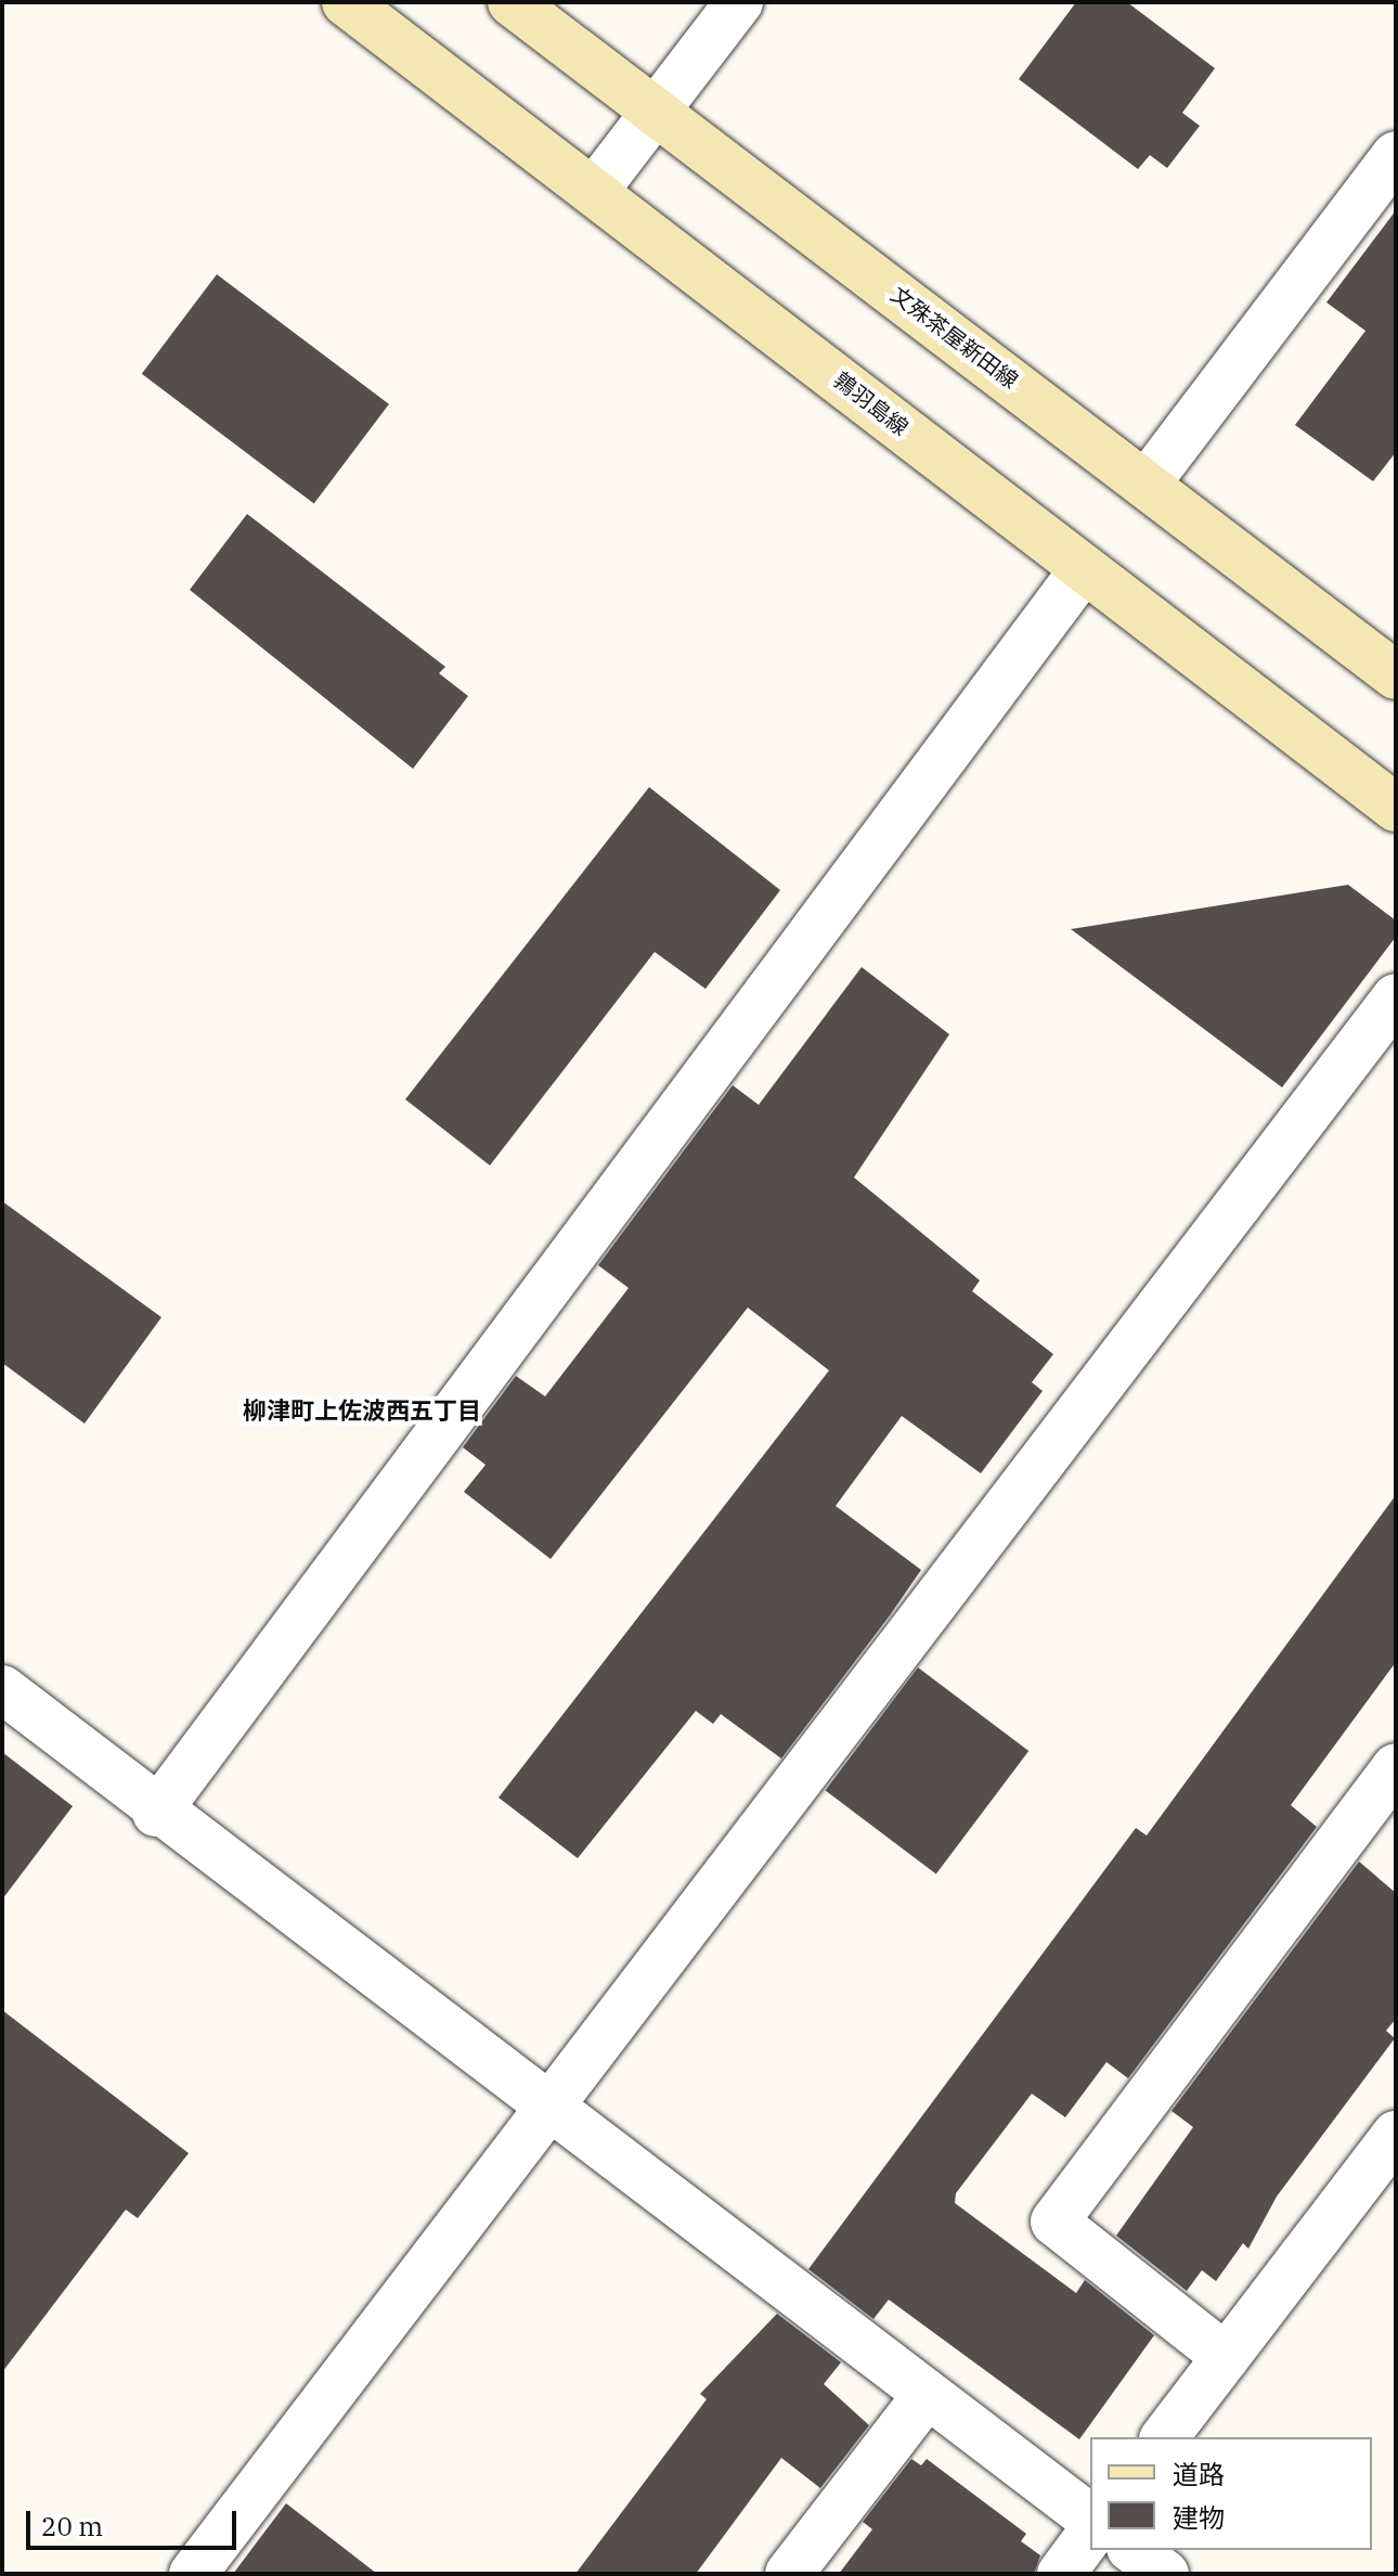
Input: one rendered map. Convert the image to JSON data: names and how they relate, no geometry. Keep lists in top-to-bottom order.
{
  "streets": {
    "main road": ["文殊茶屋新田線", "鶉羽島線"]
  },
  "districts": ["柳津町上佐波西五丁目"],
  "legend": ["道路", "建物"],
  "scale_bar": "20 m"
}
